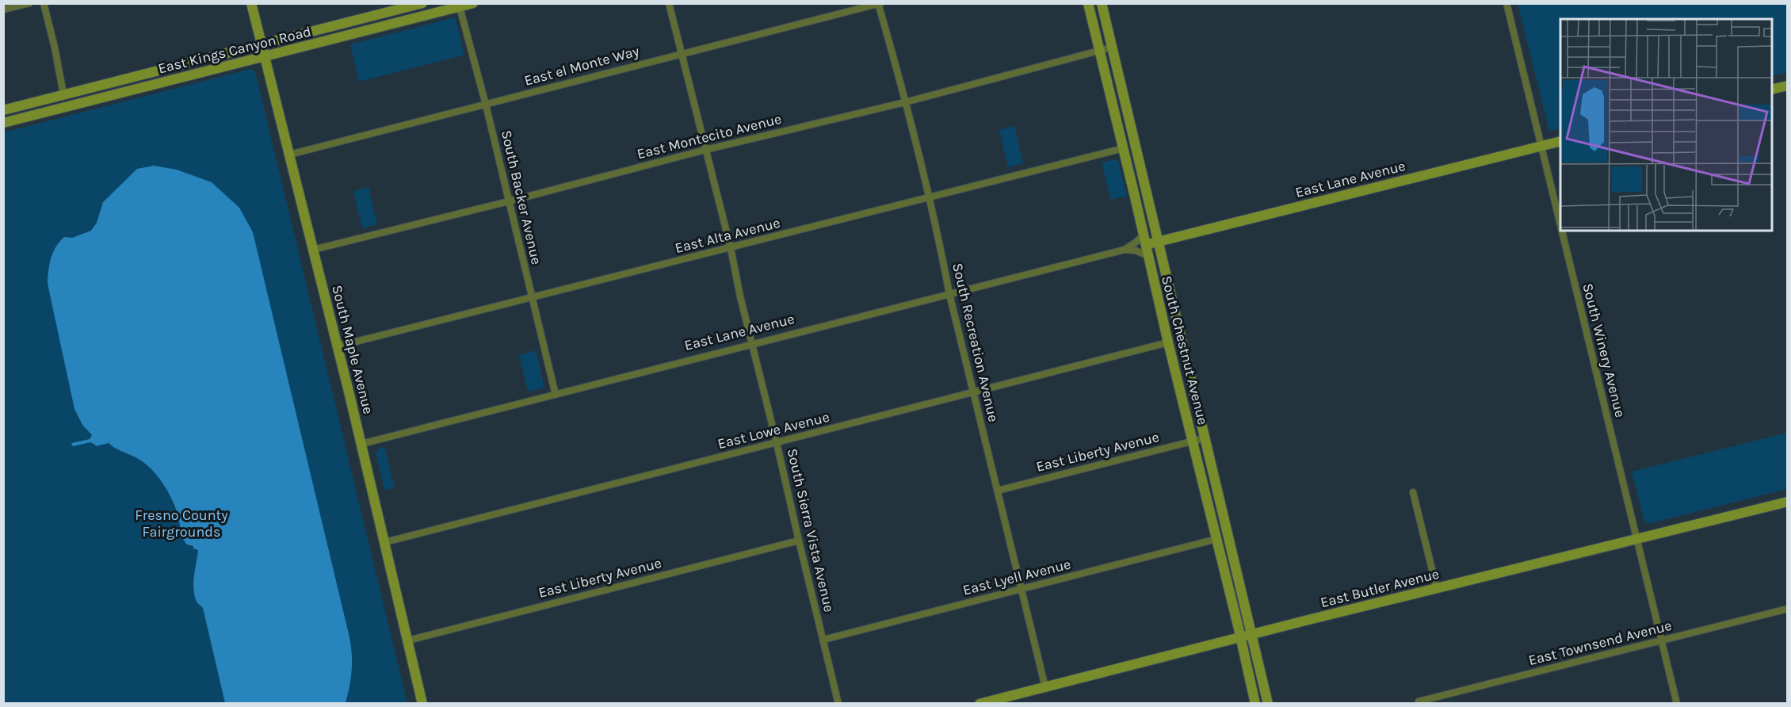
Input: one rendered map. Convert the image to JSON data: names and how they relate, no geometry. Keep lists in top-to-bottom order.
{
  "streets": {
    "main road": [
      "East Kings Canyon Road",
      "East Lane Avenue",
      "South Maple Avenue",
      "South Chestnut Avenue",
      "East Butler Avenue"
    ],
    "street": [
      "East el Monte Way",
      "East Montecito Avenue",
      "South Backer Avenue",
      "East Alta Avenue",
      "South Recreation Avenue",
      "South Winery Avenue",
      "East Lowe Avenue",
      "East Liberty Avenue",
      "South Sierra Vista Avenue",
      "East Lyell Avenue",
      "East Townsend Avenue"
    ]
  },
  "crossings": [
    ["East Kings Canyon Road", "South Backer Avenue"],
    ["East Kings Canyon Road", "South Maple Avenue"],
    ["East el Monte Way", "South Backer Avenue"],
    ["East el Monte Way", "South Recreation Avenue"],
    ["East el Monte Way", "South Maple Avenue"],
    ["East el Monte Way", "South Sierra Vista Avenue"],
    ["East Montecito Avenue", "South Backer Avenue"],
    ["East Montecito Avenue", "South Recreation Avenue"],
    ["East Montecito Avenue", "South Maple Avenue"],
    ["East Montecito Avenue", "South Chestnut Avenue"],
    ["East Montecito Avenue", "South Sierra Vista Avenue"],
    ["East Lane Avenue", "South Backer Avenue"],
    ["East Lane Avenue", "South Recreation Avenue"],
    ["East Lane Avenue", "South Maple Avenue"],
    ["East Lane Avenue", "South Chestnut Avenue"],
    ["East Lane Avenue", "South Winery Avenue"],
    ["East Lane Avenue", "South Sierra Vista Avenue"],
    ["South Backer Avenue", "East Alta Avenue"],
    ["East Alta Avenue", "South Recreation Avenue"],
    ["East Alta Avenue", "South Maple Avenue"],
    ["East Alta Avenue", "South Chestnut Avenue"],
    ["East Alta Avenue", "South Sierra Vista Avenue"],
    ["South Recreation Avenue", "East Lowe Avenue"],
    ["South Recreation Avenue", "East Liberty Avenue"],
    ["South Recreation Avenue", "East Lyell Avenue"],
    ["South Recreation Avenue", "East Butler Avenue"],
    ["South Maple Avenue", "East Lowe Avenue"],
    ["South Maple Avenue", "East Liberty Avenue"],
    ["South Chestnut Avenue", "East Lowe Avenue"],
    ["South Chestnut Avenue", "East Liberty Avenue"],
    ["South Chestnut Avenue", "East Lyell Avenue"],
    ["South Chestnut Avenue", "East Butler Avenue"],
    ["South Winery Avenue", "East Butler Avenue"],
    ["South Winery Avenue", "East Townsend Avenue"],
    ["East Lowe Avenue", "South Sierra Vista Avenue"],
    ["East Liberty Avenue", "South Sierra Vista Avenue"],
    ["South Sierra Vista Avenue", "East Lyell Avenue"]
  ],
  "parks": ["Fresno County Fairgrounds"]
}
